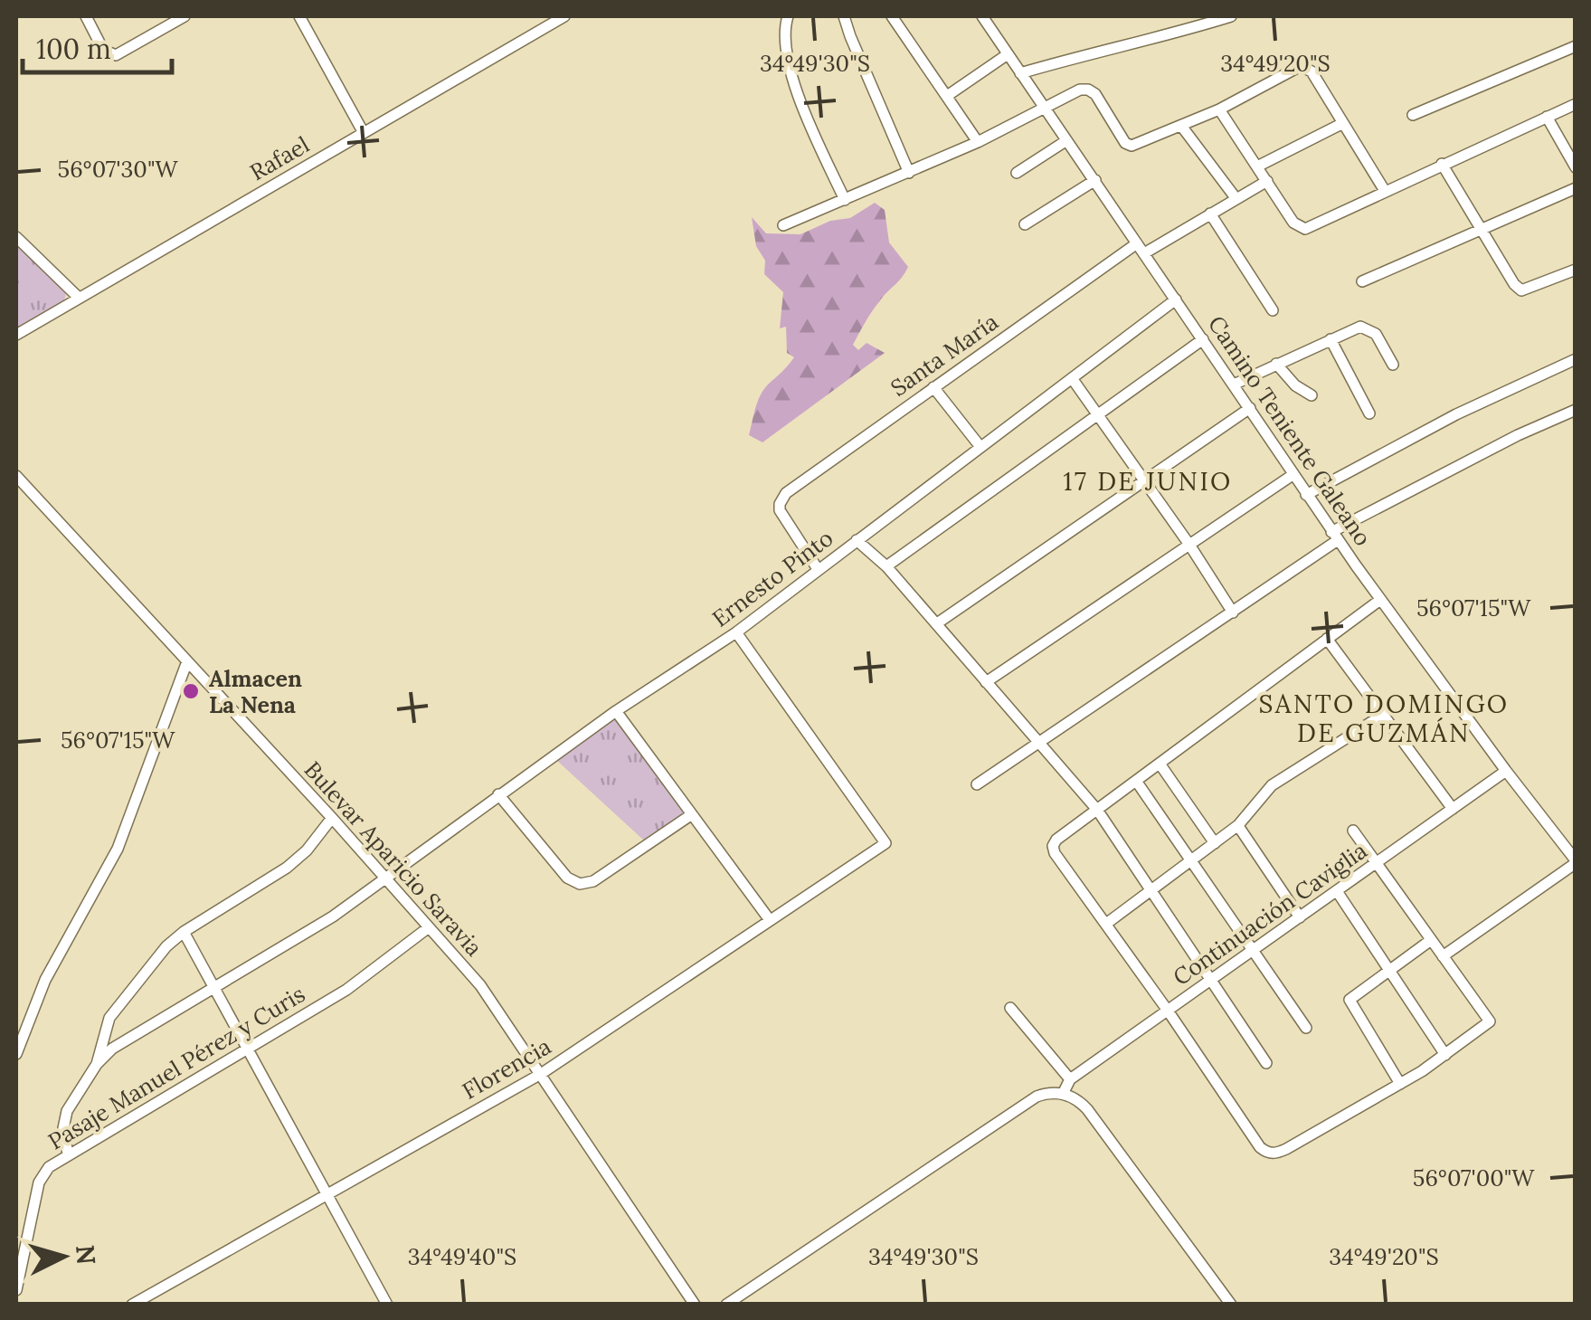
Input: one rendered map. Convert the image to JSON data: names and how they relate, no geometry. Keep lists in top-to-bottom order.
{
  "streets": {
    "street": [
      "Rafael",
      "Santa María",
      "Camino Teniente Galeano",
      "Ernesto Pinto",
      "Bulevar Aparicio Saravia",
      "Continuación Caviglia",
      "Pasaje Manuel Pérez y Curis",
      "Florencia"
    ]
  },
  "crossings": [
    ["Santa María", "Camino Teniente Galeano"],
    ["Santa María", "Ernesto Pinto"],
    ["Camino Teniente Galeano", "Ernesto Pinto"],
    ["Camino Teniente Galeano", "Continuación Caviglia"],
    ["Ernesto Pinto", "Bulevar Aparicio Saravia"],
    ["Ernesto Pinto", "Florencia"],
    ["Bulevar Aparicio Saravia", "Pasaje Manuel Pérez y Curis"],
    ["Bulevar Aparicio Saravia", "Florencia"]
  ],
  "districts": ["17 DE JUNIO", "SANTO DOMINGO DE GUZMÁN"],
  "places": ["Almacen La Nena"],
  "scale_bar": "100 m",
  "north": "right",
  "coordinates": [
    "34°49'30\"S",
    "34°49'20\"S",
    "56°07'30\"W",
    "56°07'15\"W",
    "56°07'00\"W",
    "34°49'40\"S"
  ]
}
